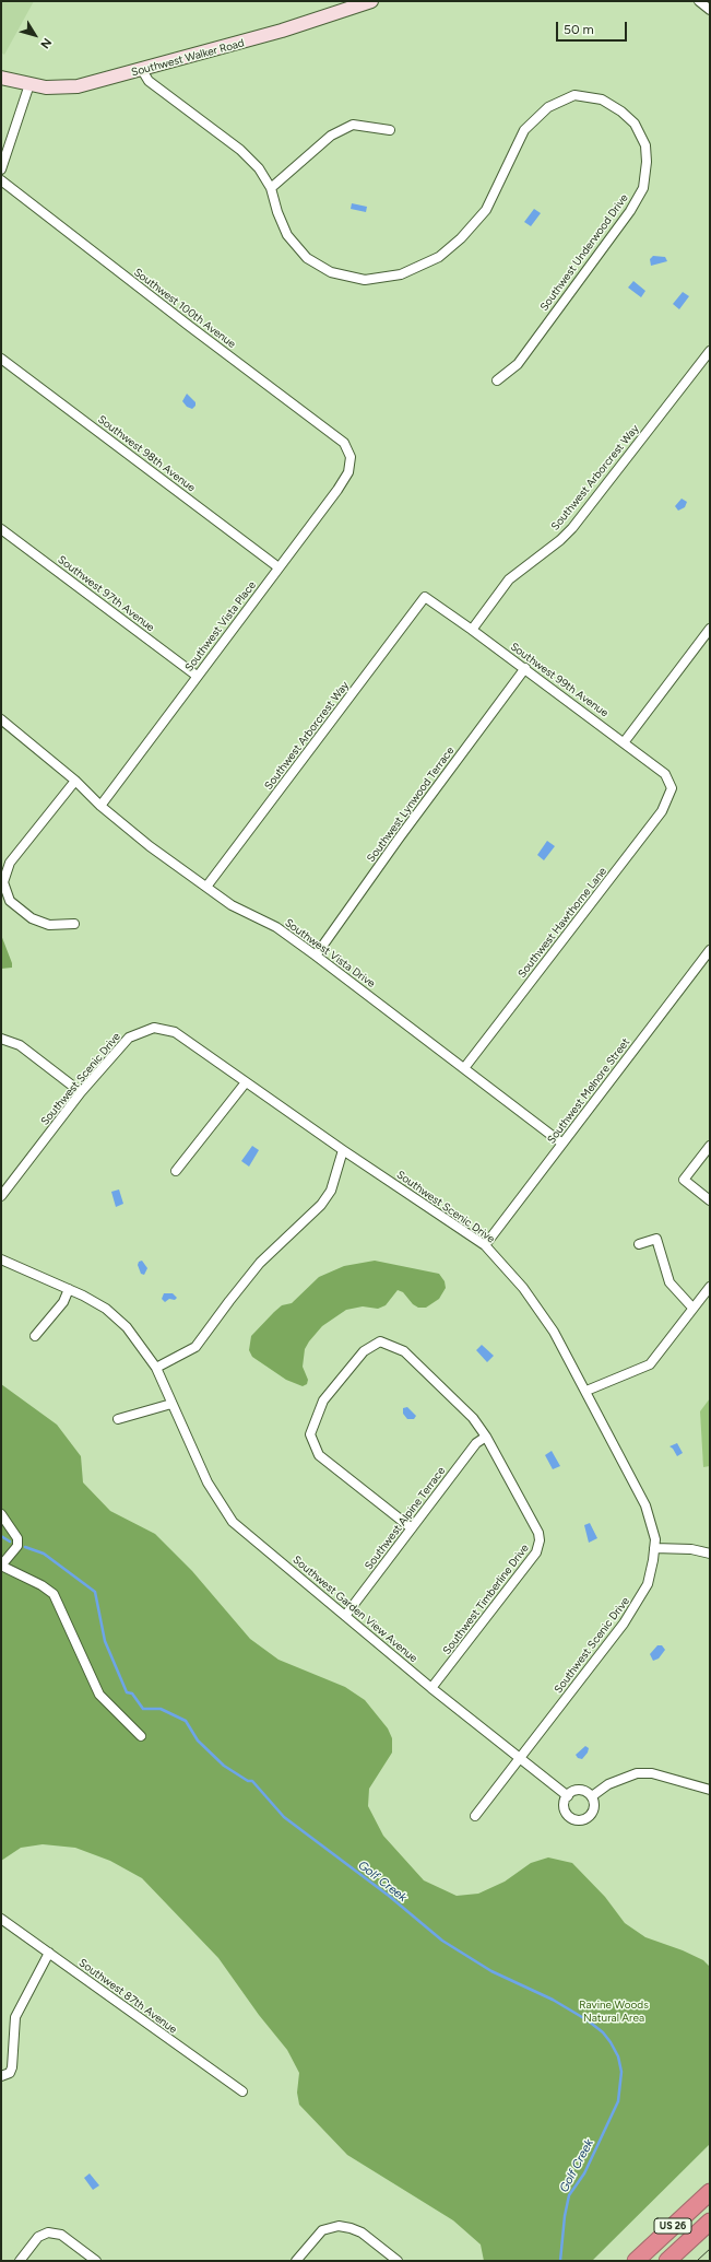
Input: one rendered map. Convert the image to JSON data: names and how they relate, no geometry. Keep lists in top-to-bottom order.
{
  "streets": {
    "highway": ["US 26"],
    "main road": ["Southwest Walker Road"],
    "street": [
      "Southwest Underwood Drive",
      "Southwest 100th Avenue",
      "Southwest 98th Avenue",
      "Southwest Arborcrest Way",
      "Southwest 97th Avenue",
      "Southwest Vista Place",
      "Southwest 99th Avenue",
      "Southwest Lynwood Terrace",
      "Southwest Hawthorne Lane",
      "Southwest Vista Drive",
      "Southwest Scenic Drive",
      "Southwest Melnore Street",
      "Southwest Alpine Terrace",
      "Southwest Timberline Drive",
      "Southwest Garden View Avenue",
      "Southwest 87th Avenue"
    ]
  },
  "crossings": [
    ["Southwest Walker Road", "Southwest Underwood Drive"],
    ["Southwest 100th Avenue", "Southwest Vista Place"],
    ["Southwest 98th Avenue", "Southwest Vista Place"],
    ["Southwest Arborcrest Way", "Southwest 99th Avenue"],
    ["Southwest Arborcrest Way", "Southwest Vista Drive"],
    ["Southwest 97th Avenue", "Southwest Vista Place"],
    ["Southwest Vista Place", "Southwest Vista Drive"],
    ["Southwest 99th Avenue", "Southwest Lynwood Terrace"],
    ["Southwest 99th Avenue", "Southwest Hawthorne Lane"],
    ["Southwest Lynwood Terrace", "Southwest Vista Drive"],
    ["Southwest Hawthorne Lane", "Southwest Vista Drive"],
    ["Southwest Vista Drive", "Southwest Melnore Street"],
    ["Southwest Scenic Drive", "Southwest Melnore Street"],
    ["Southwest Scenic Drive", "Southwest Garden View Avenue"],
    ["Southwest Alpine Terrace", "Southwest Timberline Drive"],
    ["Southwest Alpine Terrace", "Southwest Garden View Avenue"],
    ["Southwest Timberline Drive", "Southwest Garden View Avenue"]
  ],
  "water": ["Golf Creek"],
  "parks": ["Ravine Woods Natural Area"],
  "scale_bar": "50 m",
  "north": "bottom right"
}
